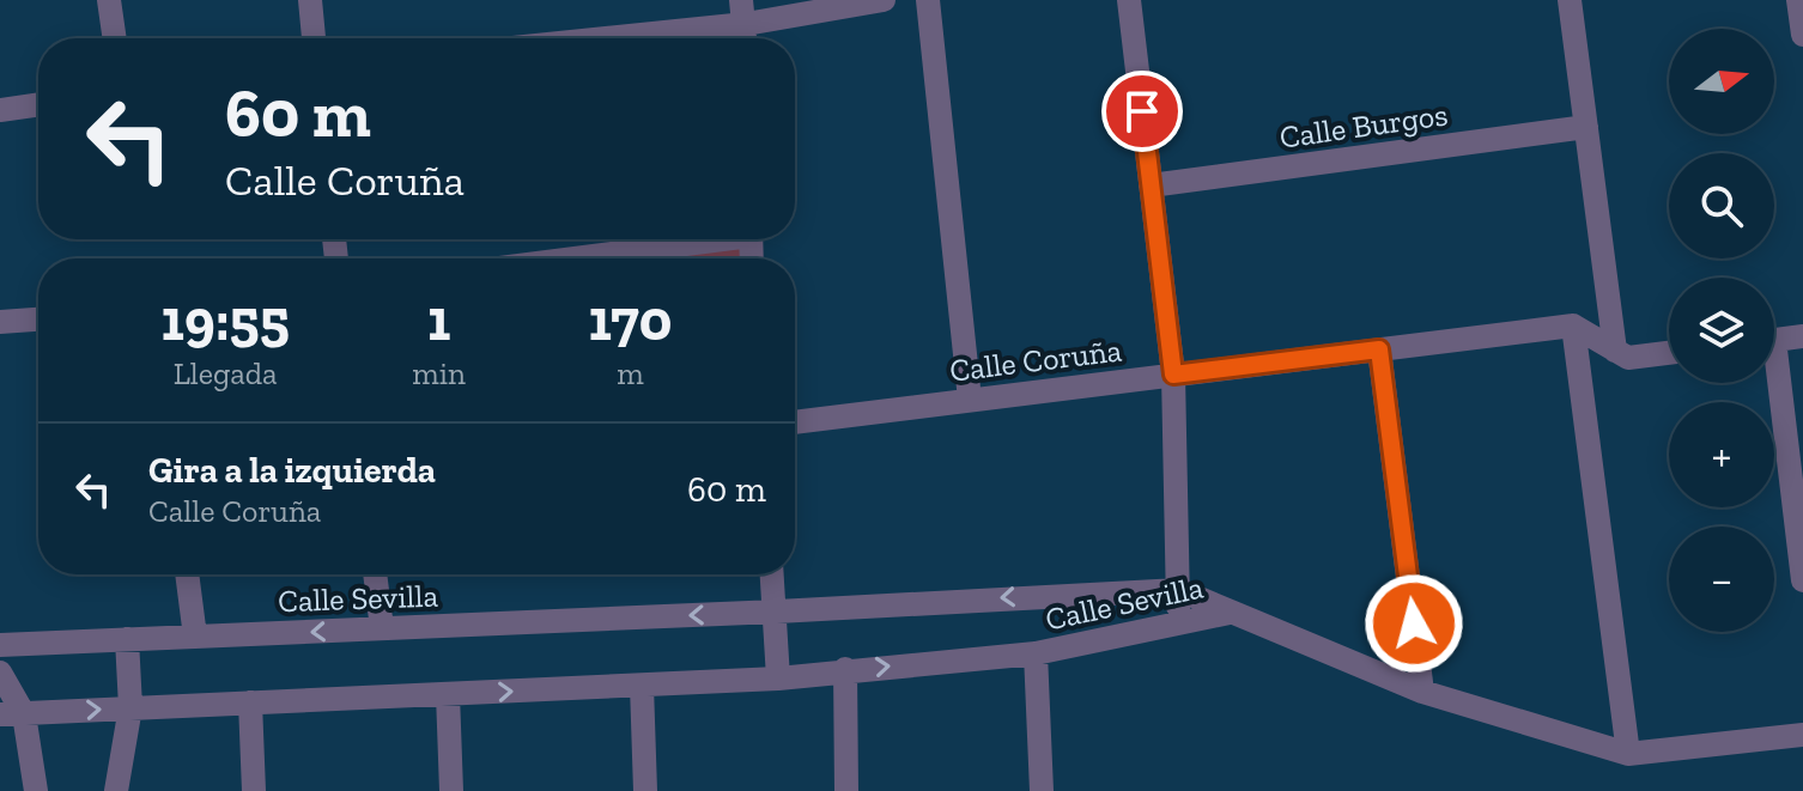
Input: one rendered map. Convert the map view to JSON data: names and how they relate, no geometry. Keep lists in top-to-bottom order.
{
  "streets": {
    "street": ["Calle Burgos", "Calle Coruña", "Calle Sevilla"]
  },
  "north": "right",
  "page": {
    "map_buttons": ["+", "−"],
    "turn": ["60 m", "Calle Coruña"],
    "eta": [
      "19:55",
      "Llegada",
      "1",
      "min",
      "170",
      "m"
    ],
    "list": [
      {
        "name": "Gira a la izquierda",
        "note": "Calle Coruña",
        "value": "60 m"
      }
    ]
  }
}
